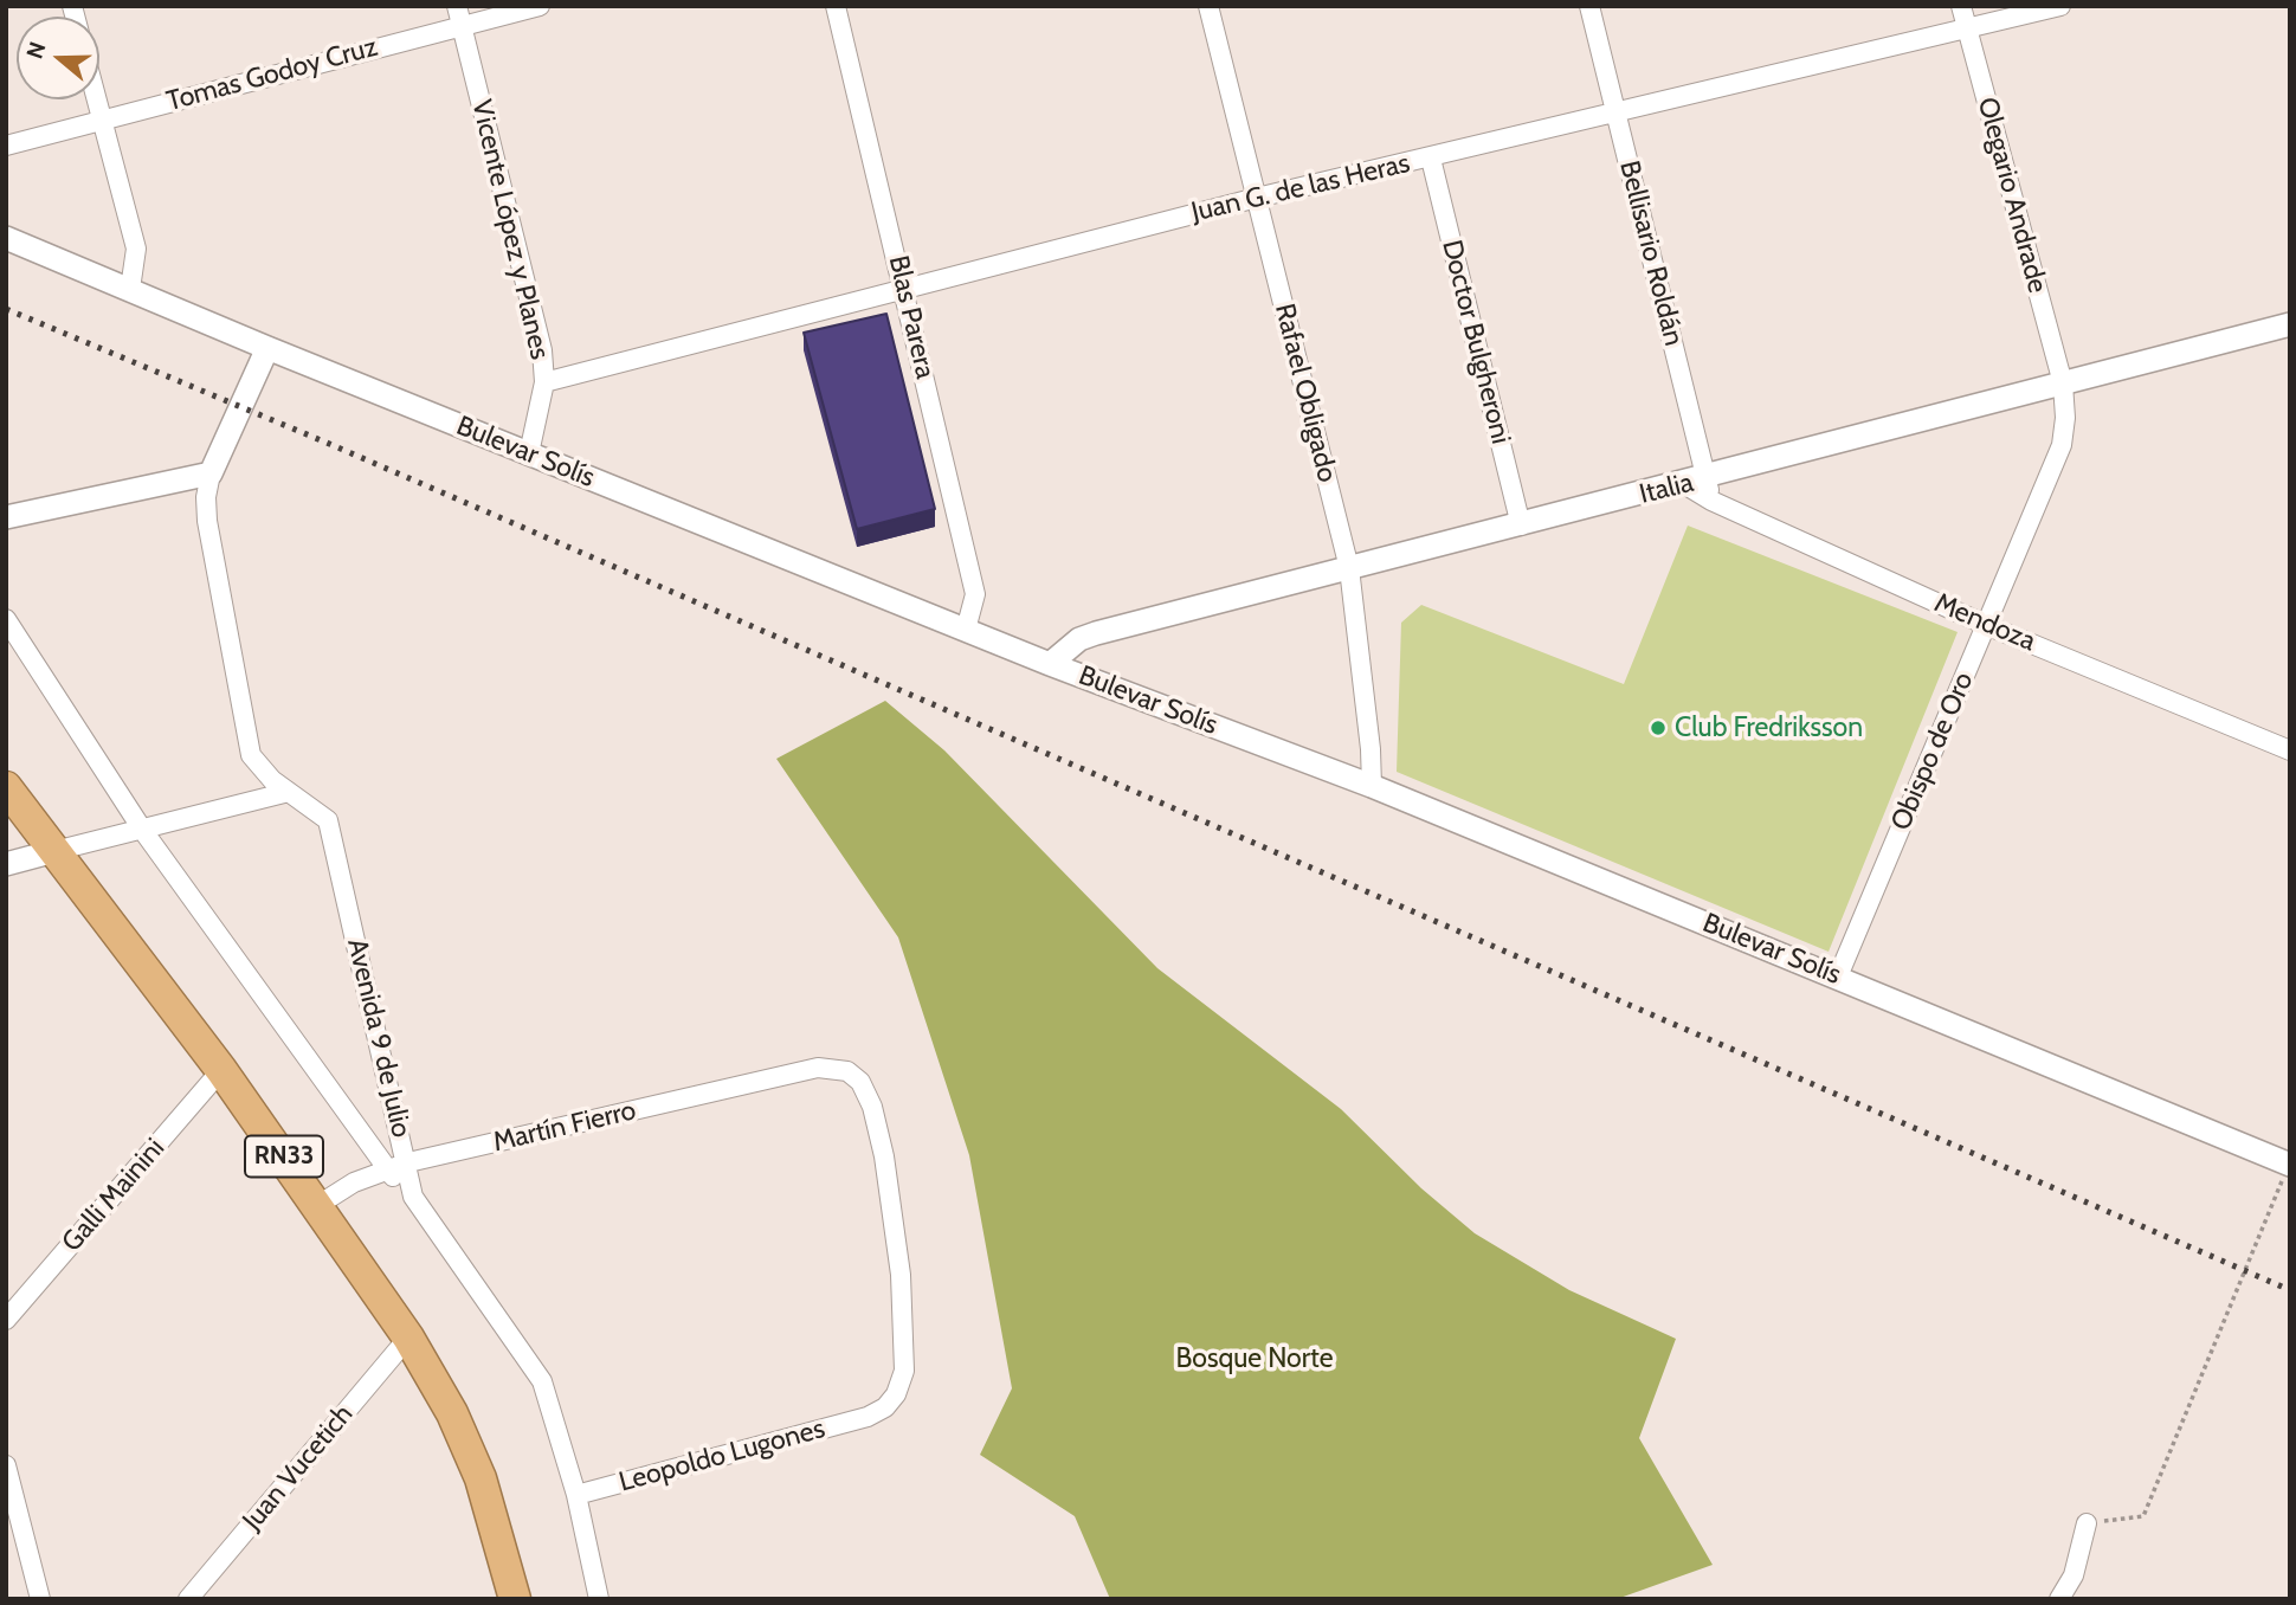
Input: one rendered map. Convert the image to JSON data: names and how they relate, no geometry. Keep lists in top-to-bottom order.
{
  "streets": {
    "highway": ["RN33"],
    "street": [
      "Tomas Godoy Cruz",
      "Juan G. de las Heras",
      "Olegario Andrade",
      "Vicente López y Planes",
      "Bellisario Roldán",
      "Blas Parera",
      "Doctor Bulgheroni",
      "Rafael Obligado",
      "Bulevar Solís",
      "Italia",
      "Mendoza",
      "Obispo de Oro",
      "Avenida 9 de Julio",
      "Martín Fierro",
      "Galli Mainini",
      "Leopoldo Lugones",
      "Juan Vucetich"
    ]
  },
  "crossings": [
    ["Tomas Godoy Cruz", "Vicente López y Planes"],
    ["Juan G. de las Heras", "Olegario Andrade"],
    ["Juan G. de las Heras", "Vicente López y Planes"],
    ["Juan G. de las Heras", "Bellisario Roldán"],
    ["Juan G. de las Heras", "Blas Parera"],
    ["Juan G. de las Heras", "Doctor Bulgheroni"],
    ["Juan G. de las Heras", "Rafael Obligado"],
    ["Olegario Andrade", "Italia"],
    ["Olegario Andrade", "Obispo de Oro"],
    ["Vicente López y Planes", "Bulevar Solís"],
    ["Bellisario Roldán", "Italia"],
    ["Bellisario Roldán", "Mendoza"],
    ["Blas Parera", "Bulevar Solís"],
    ["Doctor Bulgheroni", "Italia"],
    ["Rafael Obligado", "Bulevar Solís"],
    ["Rafael Obligado", "Italia"],
    ["Bulevar Solís", "Italia"],
    ["Bulevar Solís", "Obispo de Oro"],
    ["Italia", "Mendoza"],
    ["Italia", "Obispo de Oro"],
    ["Mendoza", "Obispo de Oro"],
    ["Avenida 9 de Julio", "Martín Fierro"],
    ["Avenida 9 de Julio", "Leopoldo Lugones"],
    ["Martín Fierro", "RN33"],
    ["Martín Fierro", "Leopoldo Lugones"],
    ["RN33", "Galli Mainini"],
    ["RN33", "Juan Vucetich"]
  ],
  "parks": ["Bosque Norte"],
  "places": ["Club Fredriksson"],
  "north": "left"
}
